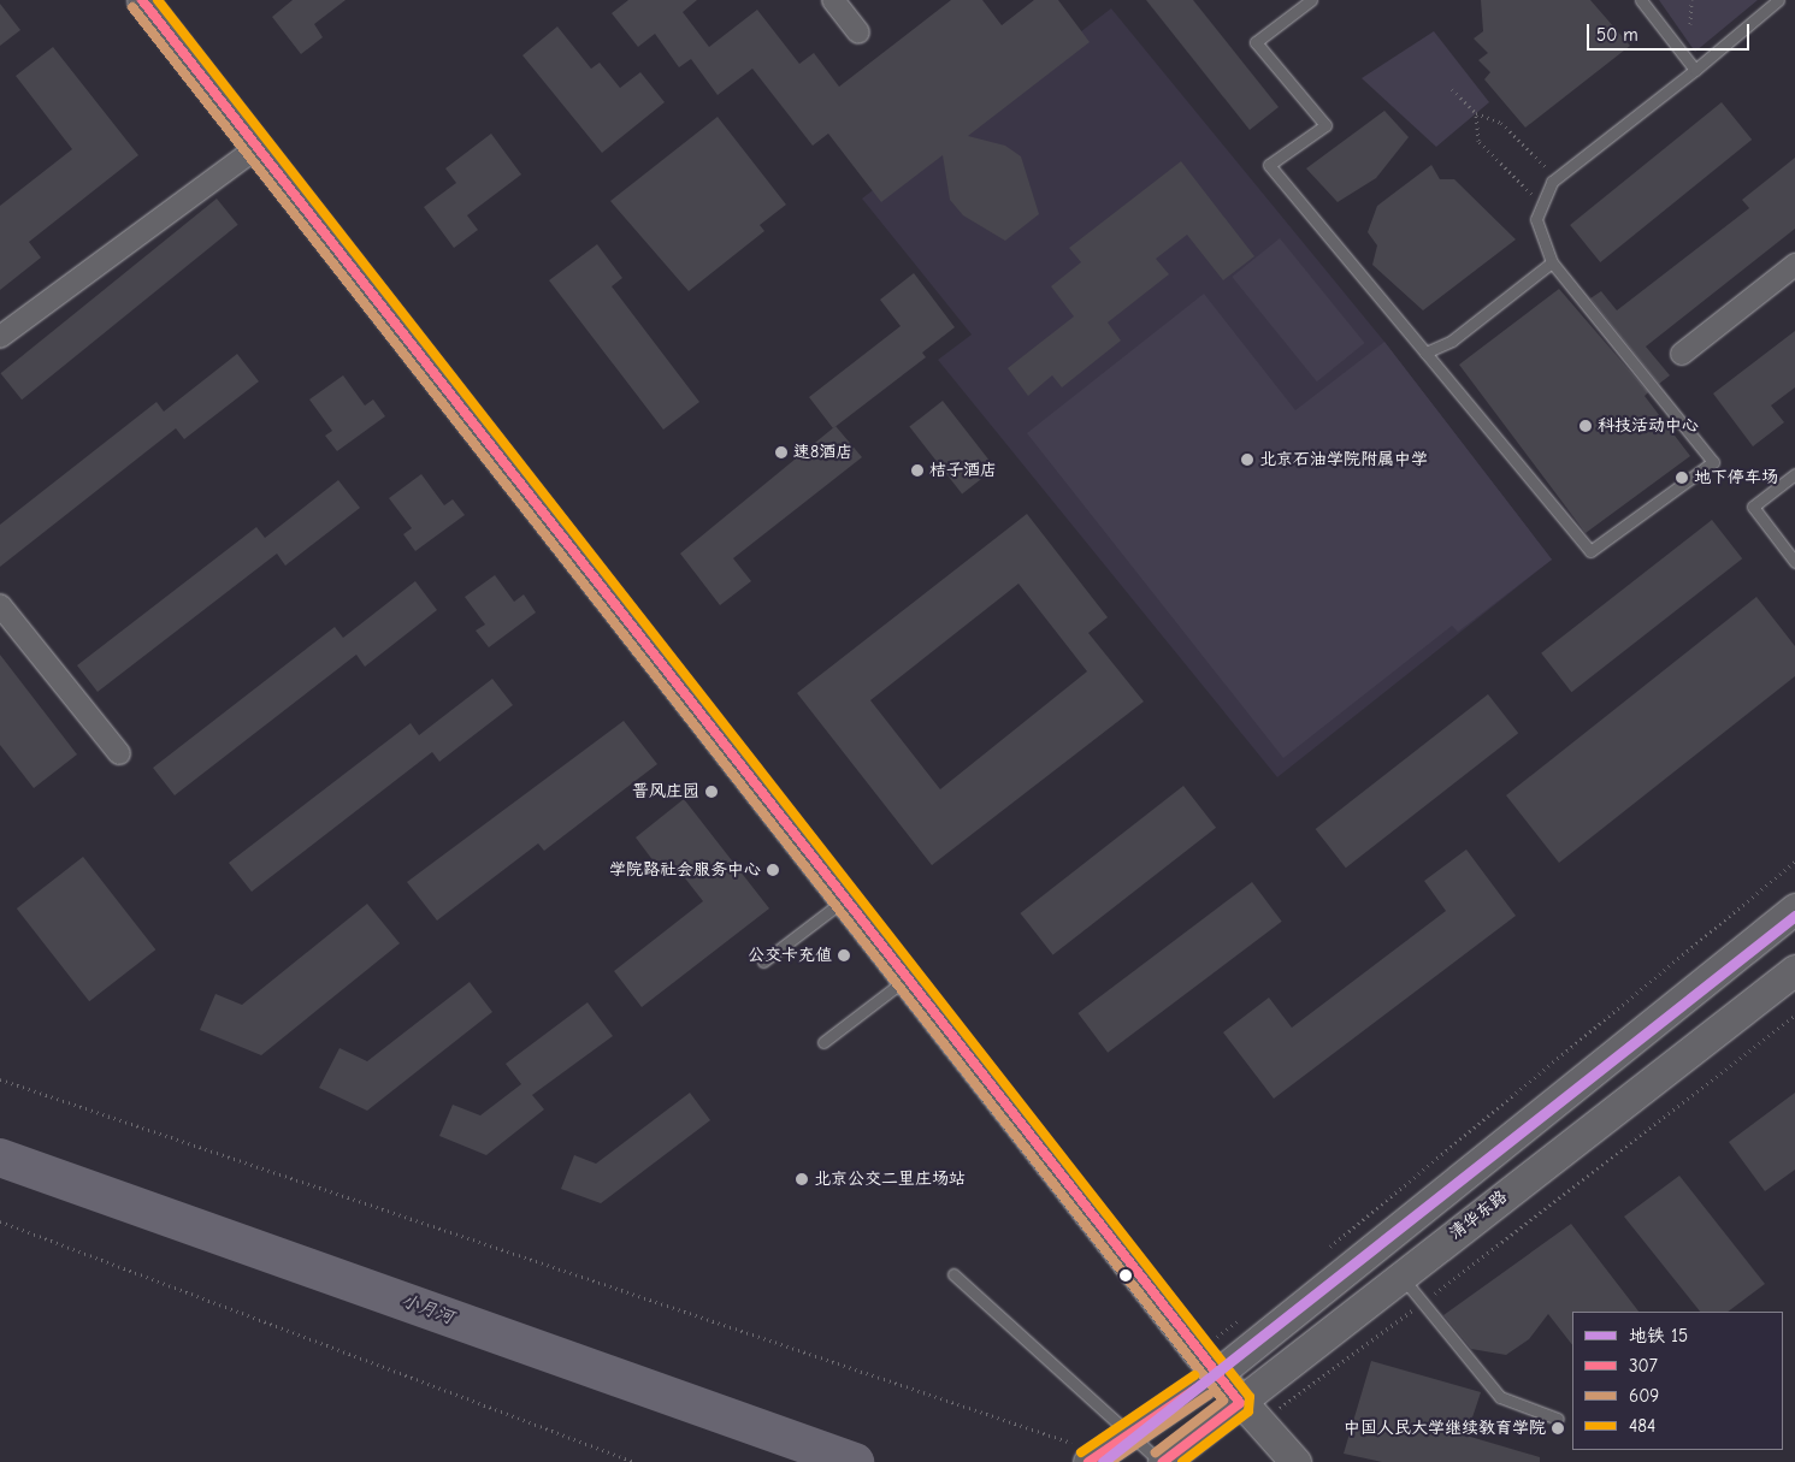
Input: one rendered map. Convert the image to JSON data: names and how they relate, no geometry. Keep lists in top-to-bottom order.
{
  "streets": {
    "street": ["清华东路"]
  },
  "water": ["小月河"],
  "places": [
    "科技活动中心",
    "速8酒店",
    "北京石油学院附属中学",
    "桔子酒店",
    "地下停车场",
    "晋风庄园",
    "学院路社会服务中心",
    "公交卡充值",
    "北京公交二里庄场站",
    "中国人民大学继续教育学院"
  ],
  "lines": [
    "transit line 307",
    "transit line 484",
    "transit line 609",
    "metro line 15"
  ],
  "legend": [
    "地铁 15",
    "307",
    "609",
    "484"
  ],
  "scale_bar": "50 m"
}
